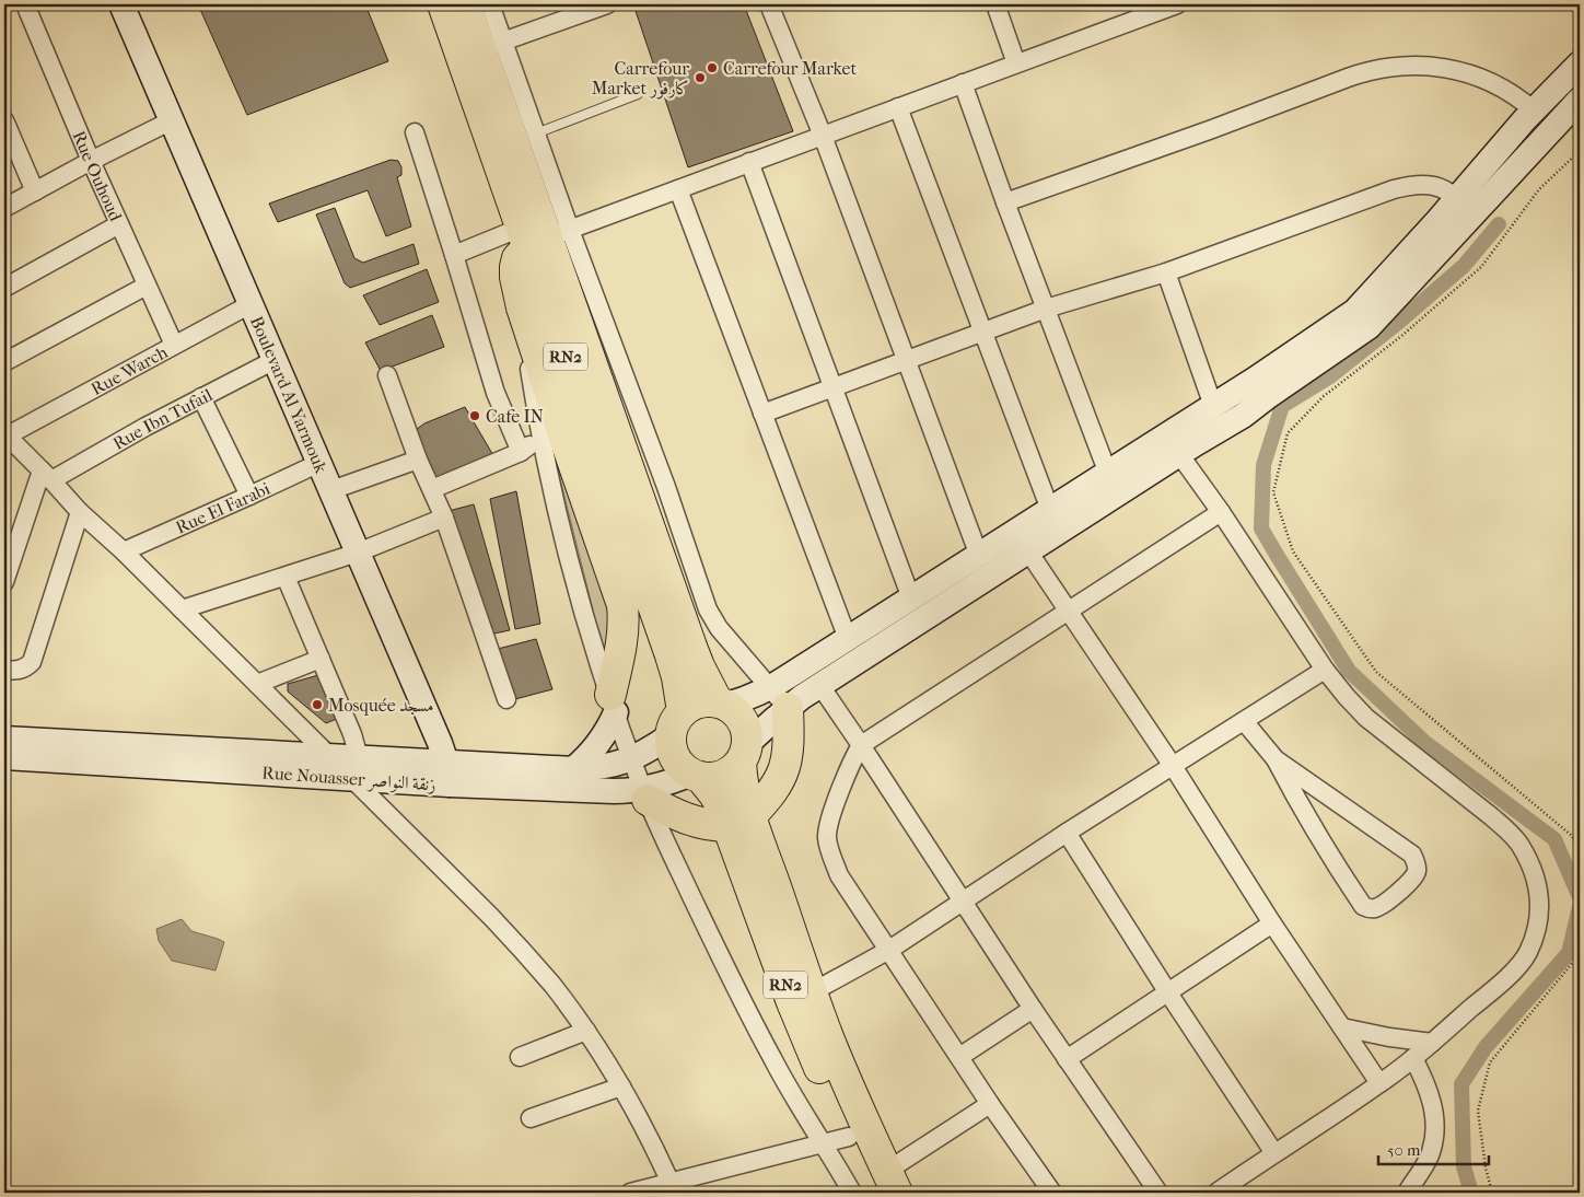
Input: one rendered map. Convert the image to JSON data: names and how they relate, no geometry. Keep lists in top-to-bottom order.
{
  "streets": {
    "highway": ["RN2"],
    "main road": ["Boulevard Al Yarmouk", "Rue Nouasser زنقة النواصر"],
    "street": [
      "Rue Ouhoud",
      "Rue Warch",
      "Rue Ibn Tufail",
      "Rue El Farabi"
    ]
  },
  "crossings": [
    ["Rue Ouhoud", "Rue Warch"],
    ["RN2", "Rue Nouasser زنقة النواصر"],
    ["Rue Warch", "Boulevard Al Yarmouk"],
    ["Boulevard Al Yarmouk", "Rue Ibn Tufail"],
    ["Boulevard Al Yarmouk", "Rue El Farabi"],
    ["Boulevard Al Yarmouk", "Rue Nouasser زنقة النواصر"]
  ],
  "places": [
    "Carrefour Market",
    "Carrefour Market كارفور",
    "Cafe IN",
    "Mosquée مسجد"
  ],
  "scale_bar": "50 m"
}
